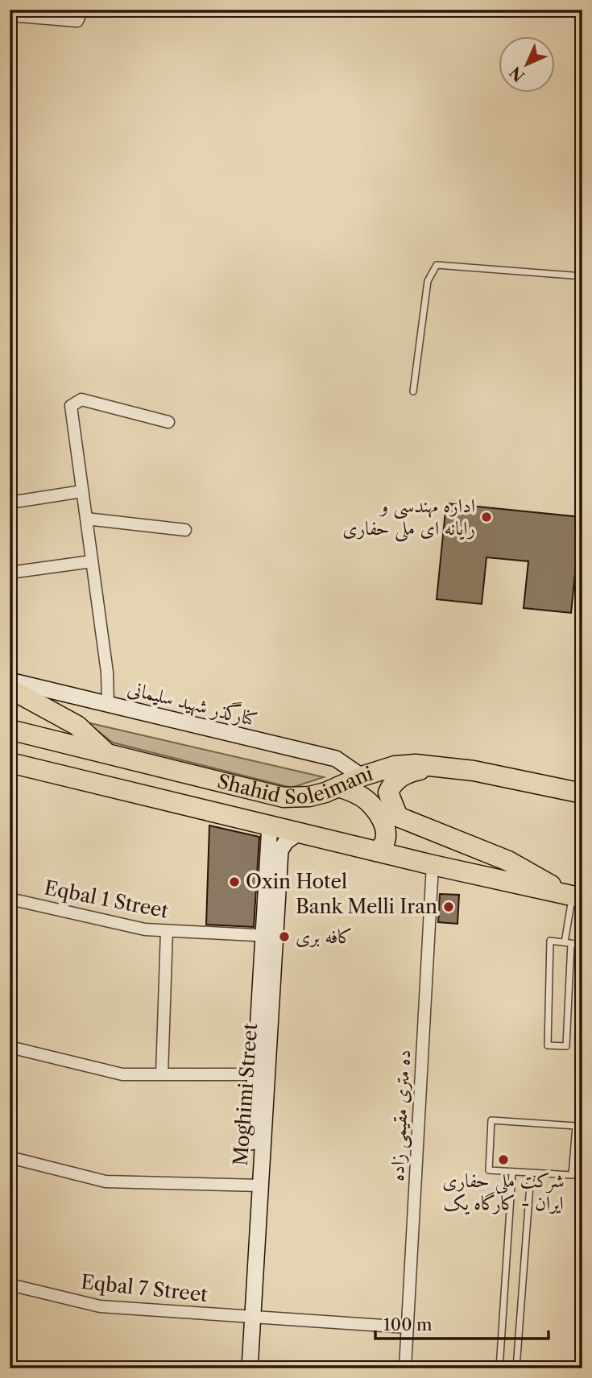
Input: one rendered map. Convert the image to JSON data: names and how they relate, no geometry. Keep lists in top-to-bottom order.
{
  "streets": {
    "highway": ["Shahid Soleimani"],
    "main road": ["کنارگذر شهید سلیمانی", "Moghimi Street"],
    "street": ["Eqbal 1 Street", "ده متری مقیمی زاده", "Eqbal 7 Street"]
  },
  "crossings": [
    ["کنارگذر شهید سلیمانی", "Shahid Soleimani"],
    ["Shahid Soleimani", "Moghimi Street"],
    ["Shahid Soleimani", "ده متری مقیمی زاده"],
    ["Eqbal 1 Street", "Moghimi Street"],
    ["Moghimi Street", "Eqbal 7 Street"],
    ["ده متری مقیمی زاده", "Eqbal 7 Street"]
  ],
  "places": [
    "اداره مهندسی و رایانه ای ملی حفاری",
    "Oxin Hotel",
    "Bank Melli Iran",
    "کافه بری",
    "شرکت ملی حفاری ایران - کارگاه یک"
  ],
  "scale_bar": "100 m",
  "north": "bottom left"
}
